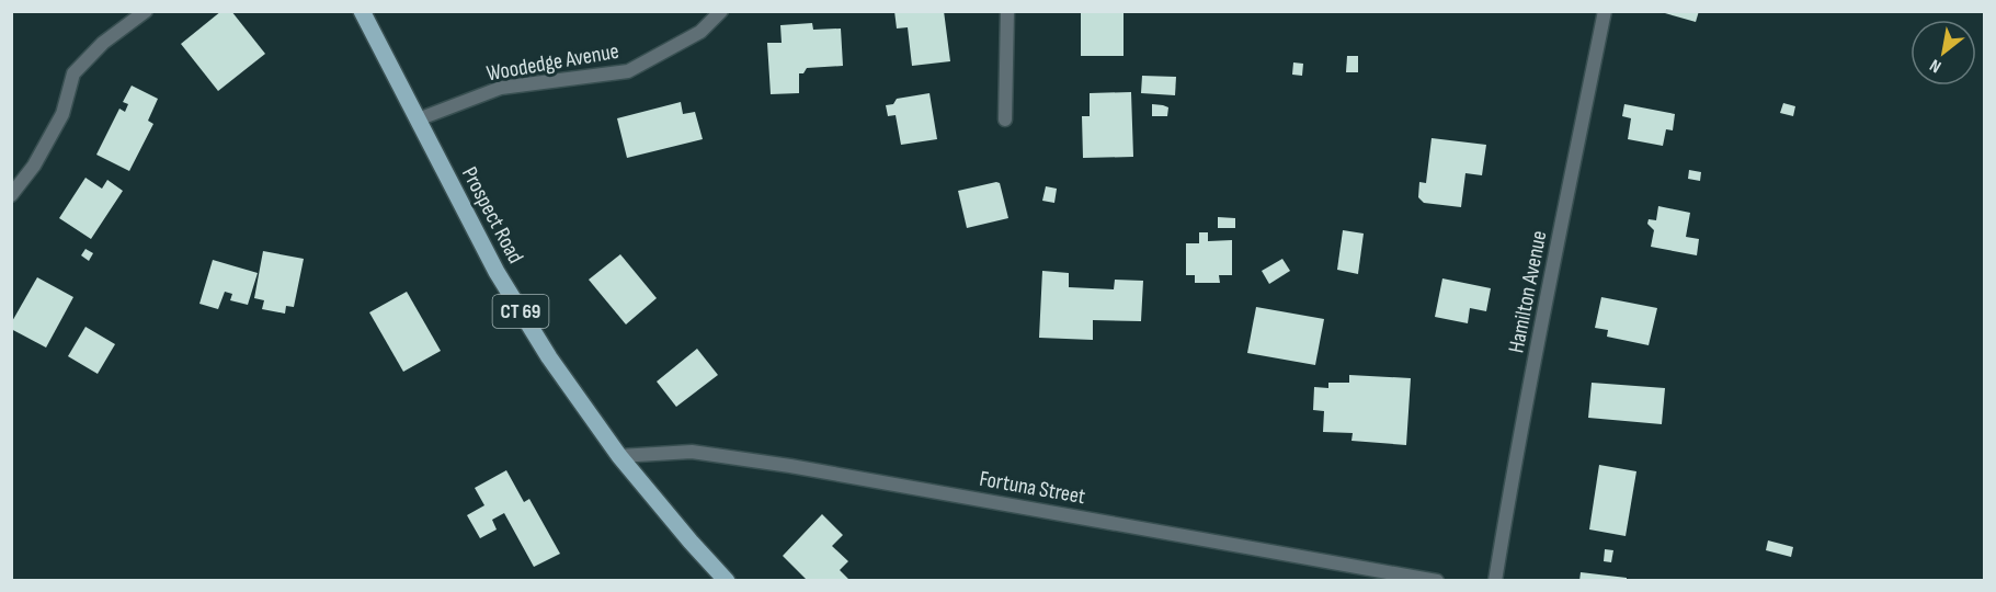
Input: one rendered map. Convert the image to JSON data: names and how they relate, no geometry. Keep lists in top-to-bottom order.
{
  "streets": {
    "main road": ["Prospect Road", "CT 69"],
    "street": ["Woodedge Avenue", "Hamilton Avenue", "Fortuna Street"]
  },
  "crossings": [
    ["Woodedge Avenue", "Prospect Road"],
    ["Prospect Road", "Fortuna Street"]
  ],
  "north": "bottom left"
}
